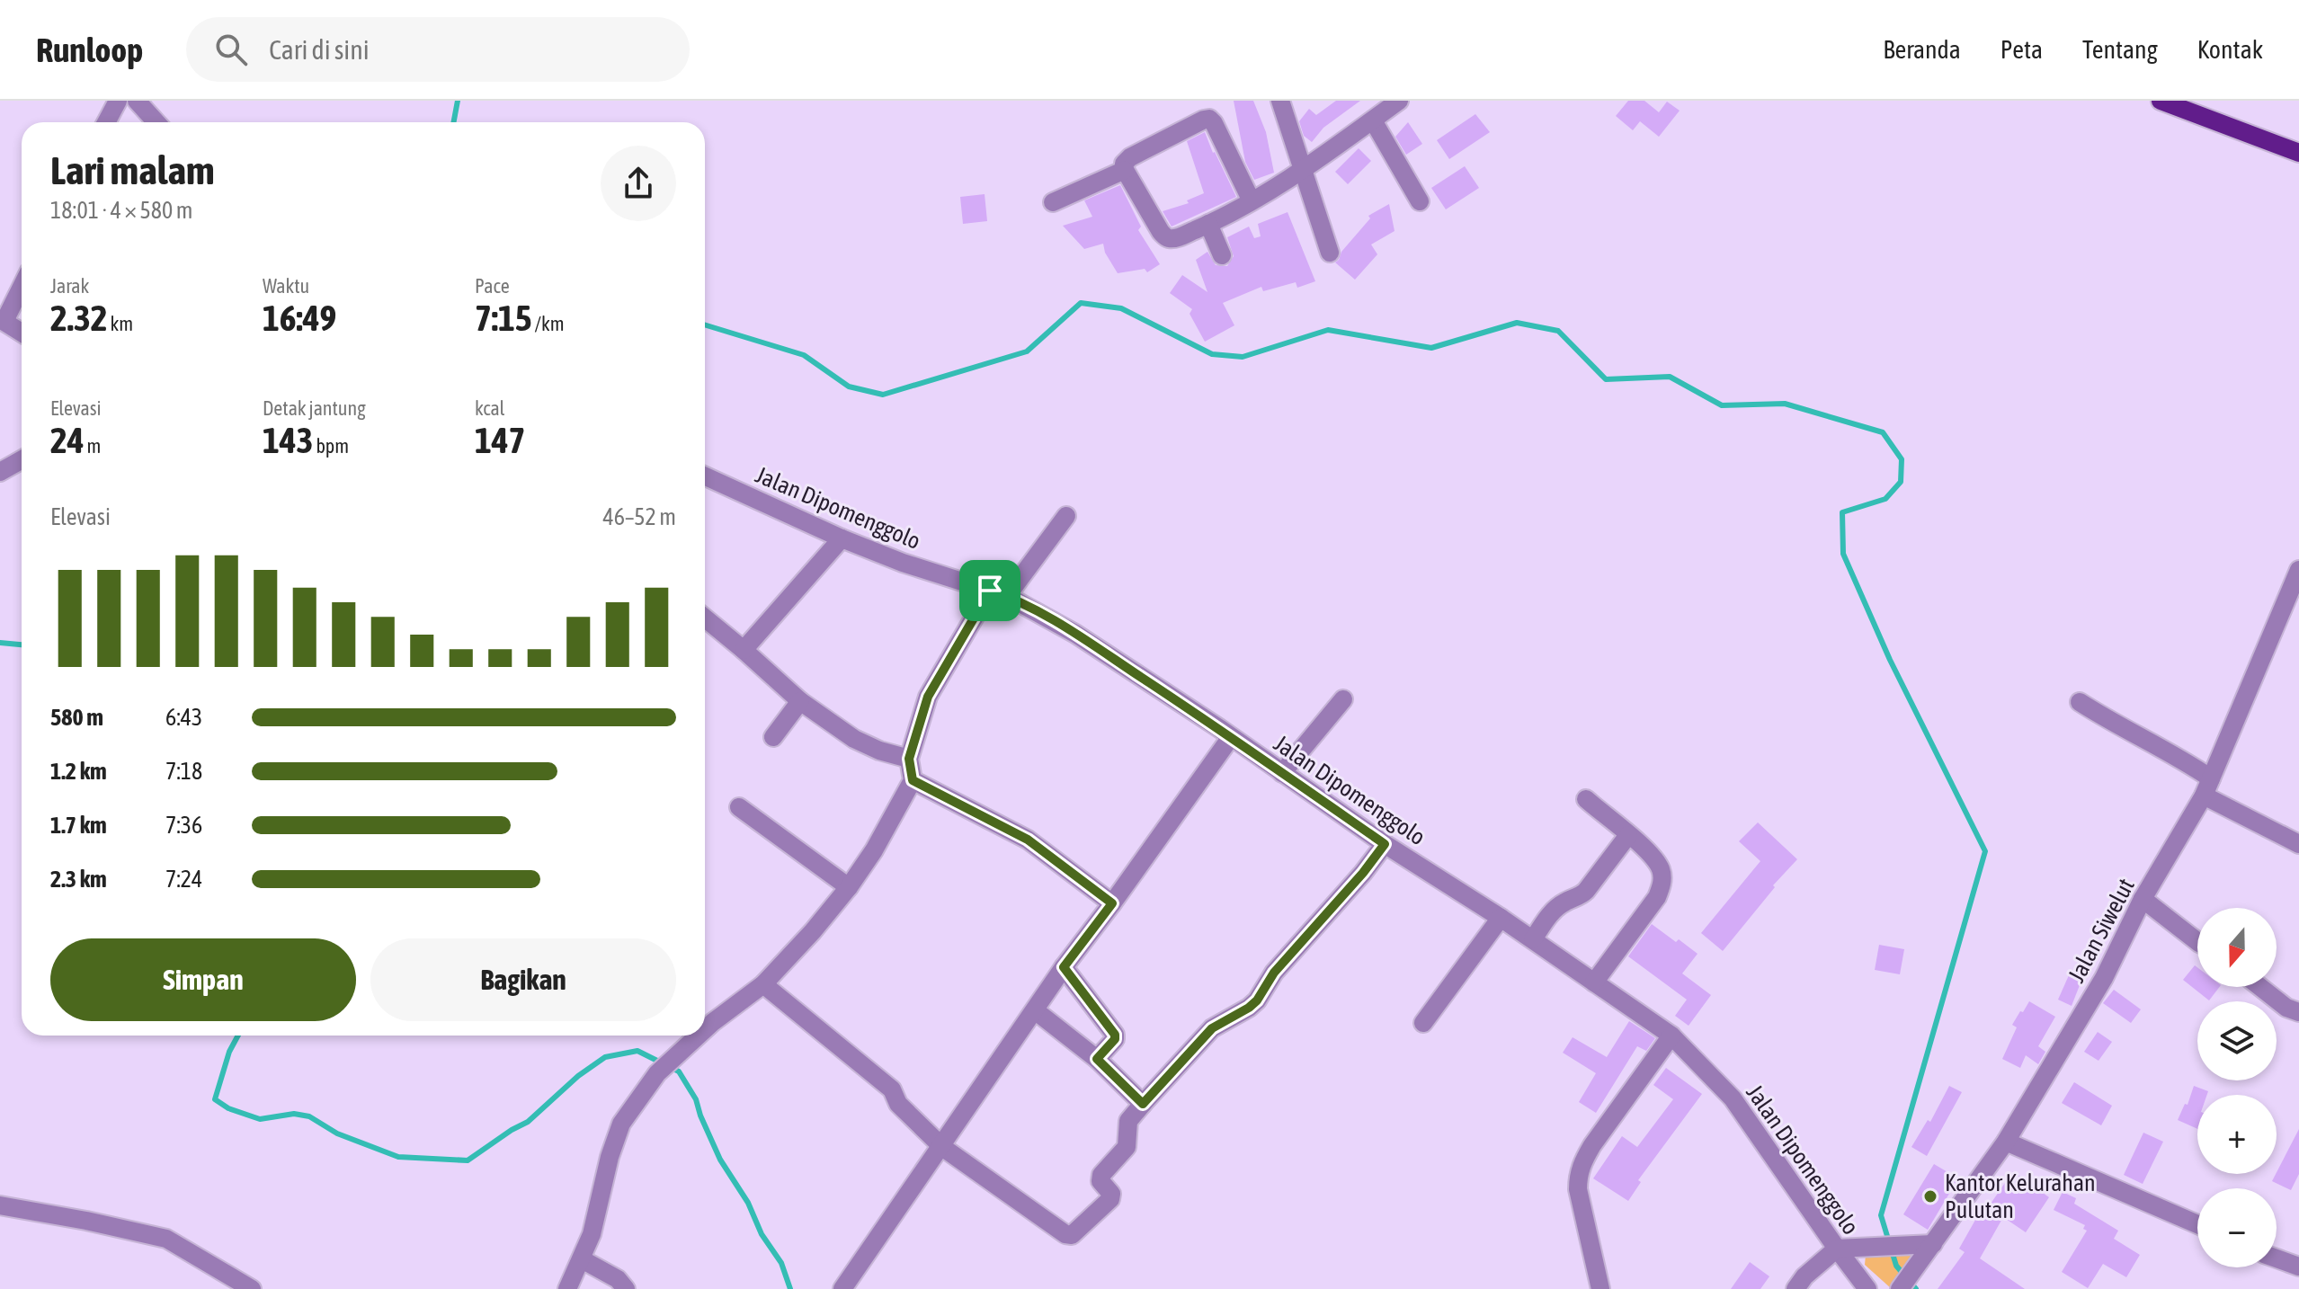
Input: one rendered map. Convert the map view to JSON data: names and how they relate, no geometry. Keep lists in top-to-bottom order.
{
  "streets": {
    "street": ["Jalan Dipomenggolo", "Jalan Siwelut"]
  },
  "places": ["Kantor Kelurahan Pulutan"],
  "north": "bottom",
  "page": {
    "header": "Runloop",
    "search": "Cari di sini",
    "nav": [
      "Beranda",
      "Peta",
      "Tentang",
      "Kontak"
    ],
    "heading": ["Lari malam", "18:01 · 4 × 580 m"],
    "stats": [
      ["Jarak", "2.32 km"],
      ["Waktu", "16:49"],
      ["Pace", "7:15 /km"],
      ["Elevasi", "24 m"],
      ["Detak jantung", "143 bpm"],
      ["kcal", "147"]
    ],
    "chart": ["Elevasi", "46–52 m"],
    "list": [
      {
        "name": "580 m",
        "note": "6:43"
      },
      {
        "name": "1.2 km",
        "note": "7:18"
      },
      {
        "name": "1.7 km",
        "note": "7:36"
      },
      {
        "name": "2.3 km",
        "note": "7:24"
      }
    ],
    "map_buttons": ["+", "−"],
    "buttons": ["Simpan", "Bagikan"]
  }
}
